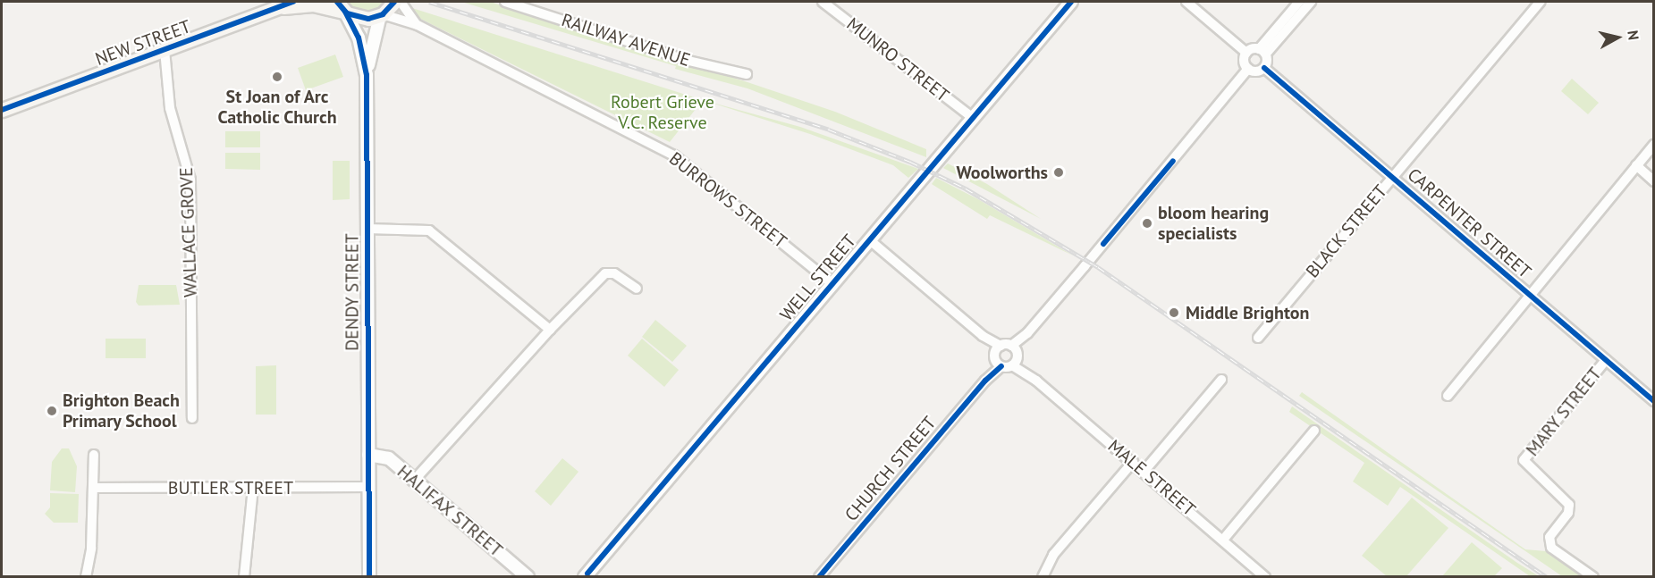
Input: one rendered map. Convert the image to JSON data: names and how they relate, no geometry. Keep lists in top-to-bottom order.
{
  "streets": {
    "main road": ["NEW STREET"],
    "street": [
      "RAILWAY AVENUE",
      "MUNRO STREET",
      "BURROWS STREET",
      "CARPENTER STREET",
      "BLACK STREET",
      "WALLACE GROVE",
      "WELL STREET",
      "DENDY STREET",
      "MARY STREET",
      "CHURCH STREET",
      "MALE STREET",
      "BUTLER STREET",
      "HALIFAX STREET"
    ]
  },
  "crossings": [
    ["NEW STREET", "BURROWS STREET"],
    ["NEW STREET", "WALLACE GROVE"],
    ["NEW STREET", "DENDY STREET"],
    ["MUNRO STREET", "WELL STREET"],
    ["BURROWS STREET", "WELL STREET"],
    ["BURROWS STREET", "DENDY STREET"],
    ["CARPENTER STREET", "BLACK STREET"],
    ["CARPENTER STREET", "MARY STREET"],
    ["DENDY STREET", "BUTLER STREET"],
    ["DENDY STREET", "HALIFAX STREET"]
  ],
  "parks": ["Robert Grieve V.C. Reserve"],
  "places": [
    "St Joan of Arc Catholic Church",
    "Woolworths",
    "bloom hearing specialists",
    "Middle Brighton",
    "Brighton Beach Primary School"
  ],
  "north": "right"
}
